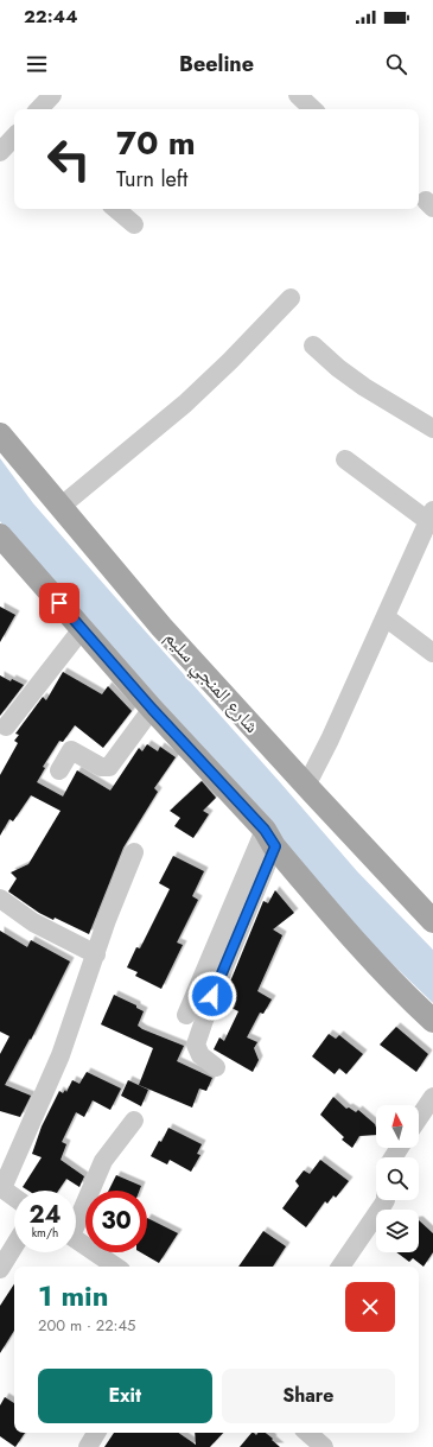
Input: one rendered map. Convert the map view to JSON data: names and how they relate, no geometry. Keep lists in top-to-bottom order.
{
  "streets": {
    "main road": ["شارع المنجي سليم"]
  },
  "north": "top",
  "page": {
    "status": "22:44",
    "header": "Beeline",
    "turn": ["70 m", "Turn left"],
    "speed": "24 km/h",
    "limit": "30",
    "heading": ["1 min", "200 m · 22:45"],
    "buttons": ["Exit", "Share"]
  }
}
